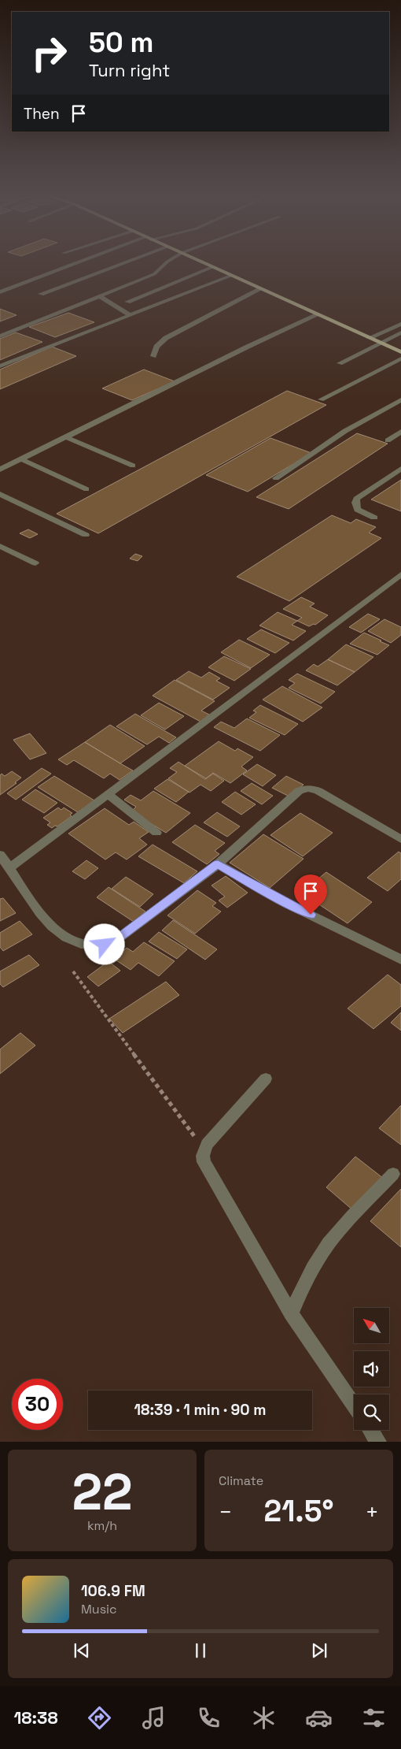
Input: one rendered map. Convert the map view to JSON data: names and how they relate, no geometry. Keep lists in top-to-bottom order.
{
  "north": "top left",
  "page": {
    "turn": ["50 m", "Turn right"],
    "then": "Then",
    "limit": "30",
    "trip": "18:39 · 1 min · 90 m",
    "tile": [
      ["22", "km/h"],
      "Climate"
    ],
    "heat": ["−", "21.5°", "+"],
    "song": ["106.9 FM", "Music"],
    "tabs": "18:38"
  }
}
